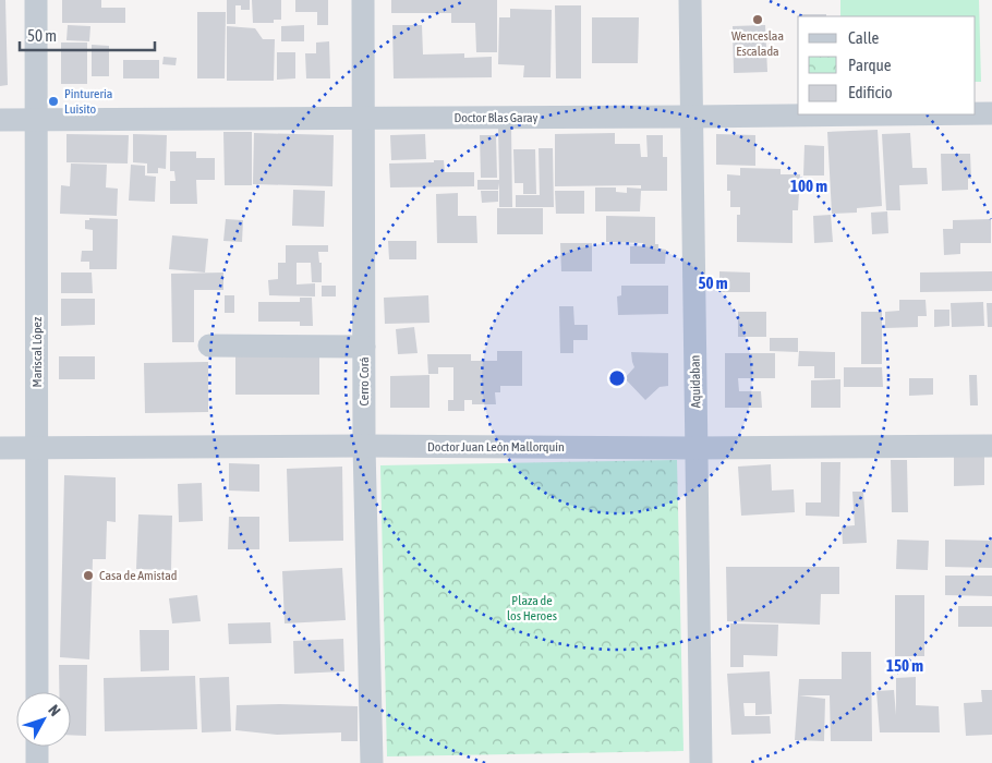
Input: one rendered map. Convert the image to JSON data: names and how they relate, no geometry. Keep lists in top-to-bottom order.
{
  "streets": {
    "street": [
      "Doctor Blas Garay",
      "Mariscal López",
      "Cerro Corá",
      "Aquidaban",
      "Doctor Juan León Mallorquín"
    ]
  },
  "crossings": [
    ["Doctor Blas Garay", "Mariscal López"],
    ["Doctor Blas Garay", "Cerro Corá"],
    ["Doctor Blas Garay", "Aquidaban"],
    ["Mariscal López", "Doctor Juan León Mallorquín"],
    ["Cerro Corá", "Doctor Juan León Mallorquín"],
    ["Aquidaban", "Doctor Juan León Mallorquín"]
  ],
  "parks": ["Plaza de los Heroes"],
  "places": ["Wenceslaa Escalada", "Pintureria Luisito", "Casa de Amistad"],
  "legend": ["Calle", "Parque", "Edificio"],
  "scale_bar": "50 m",
  "north": "top right",
  "rings": ["100 m", "50 m", "150 m"]
}
